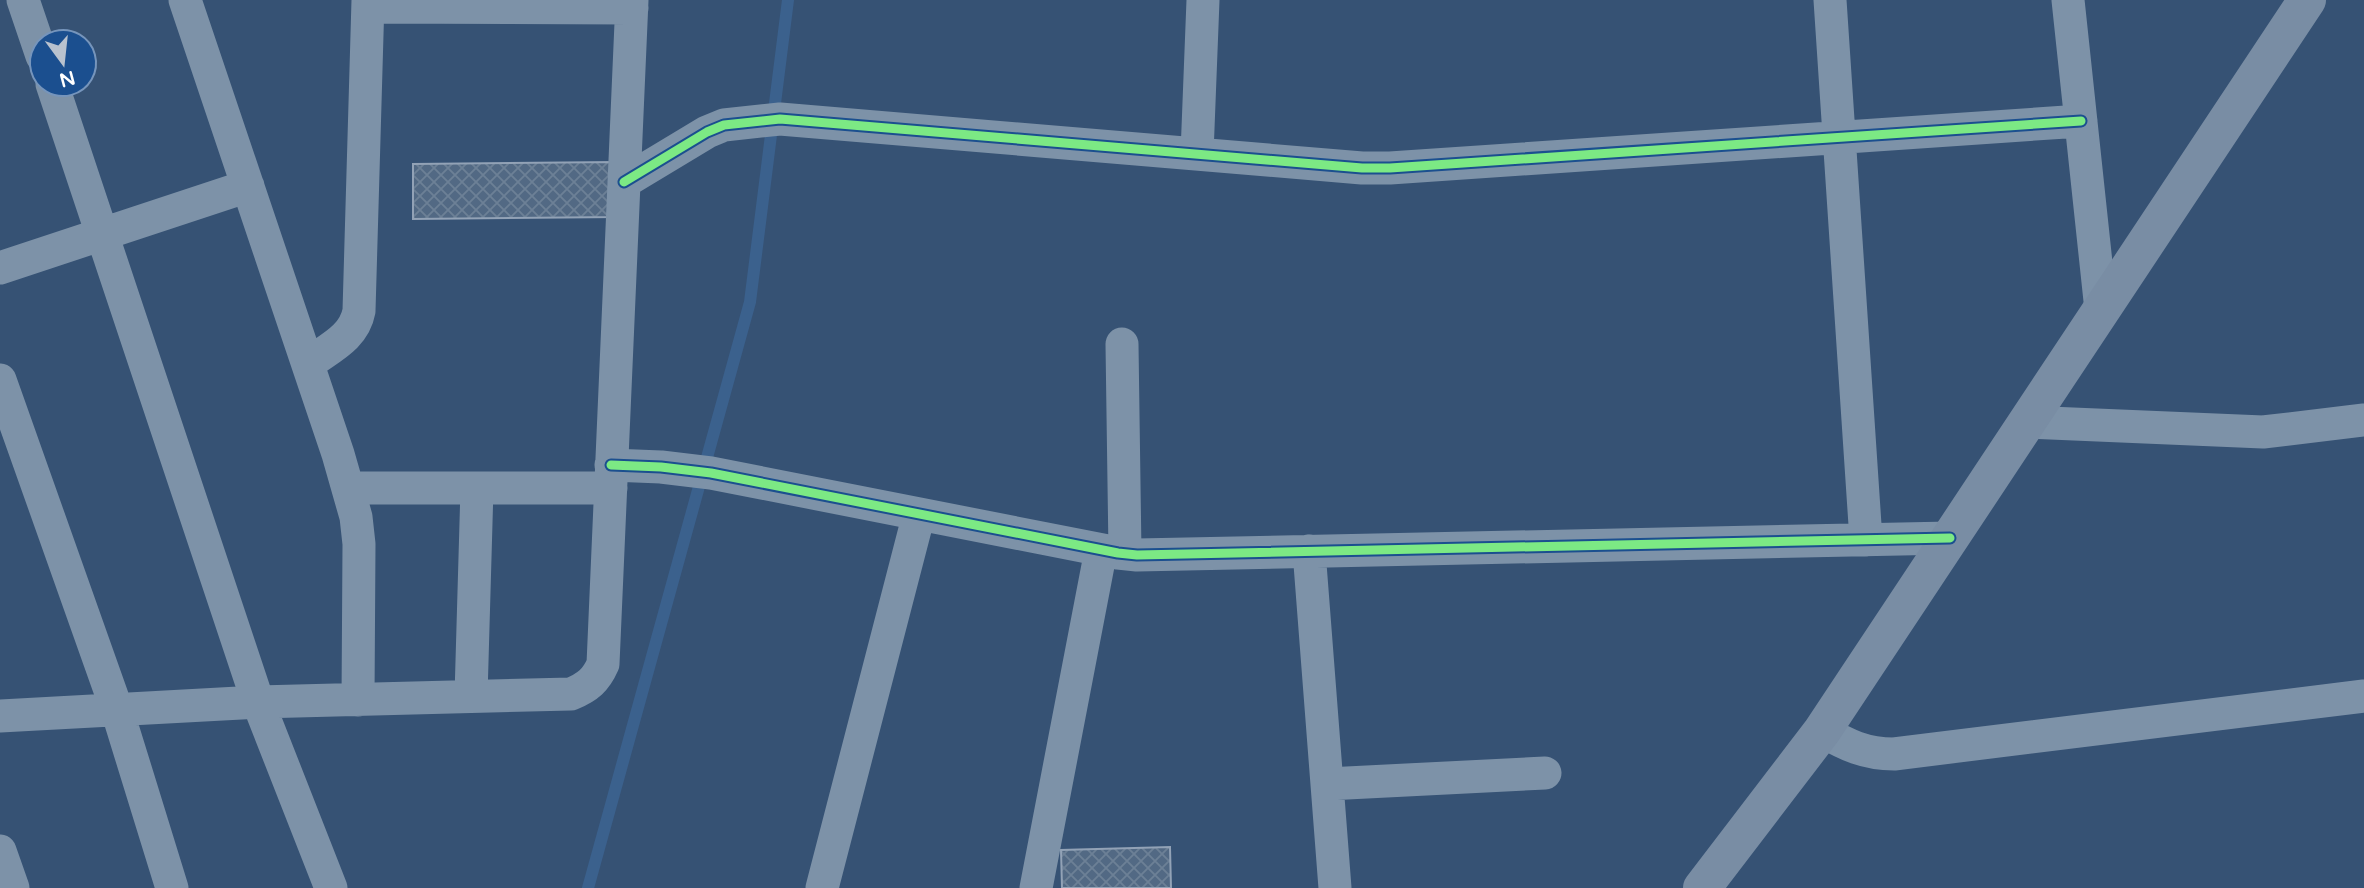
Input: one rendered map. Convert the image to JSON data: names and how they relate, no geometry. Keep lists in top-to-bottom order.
{
  "north": "bottom"
}
